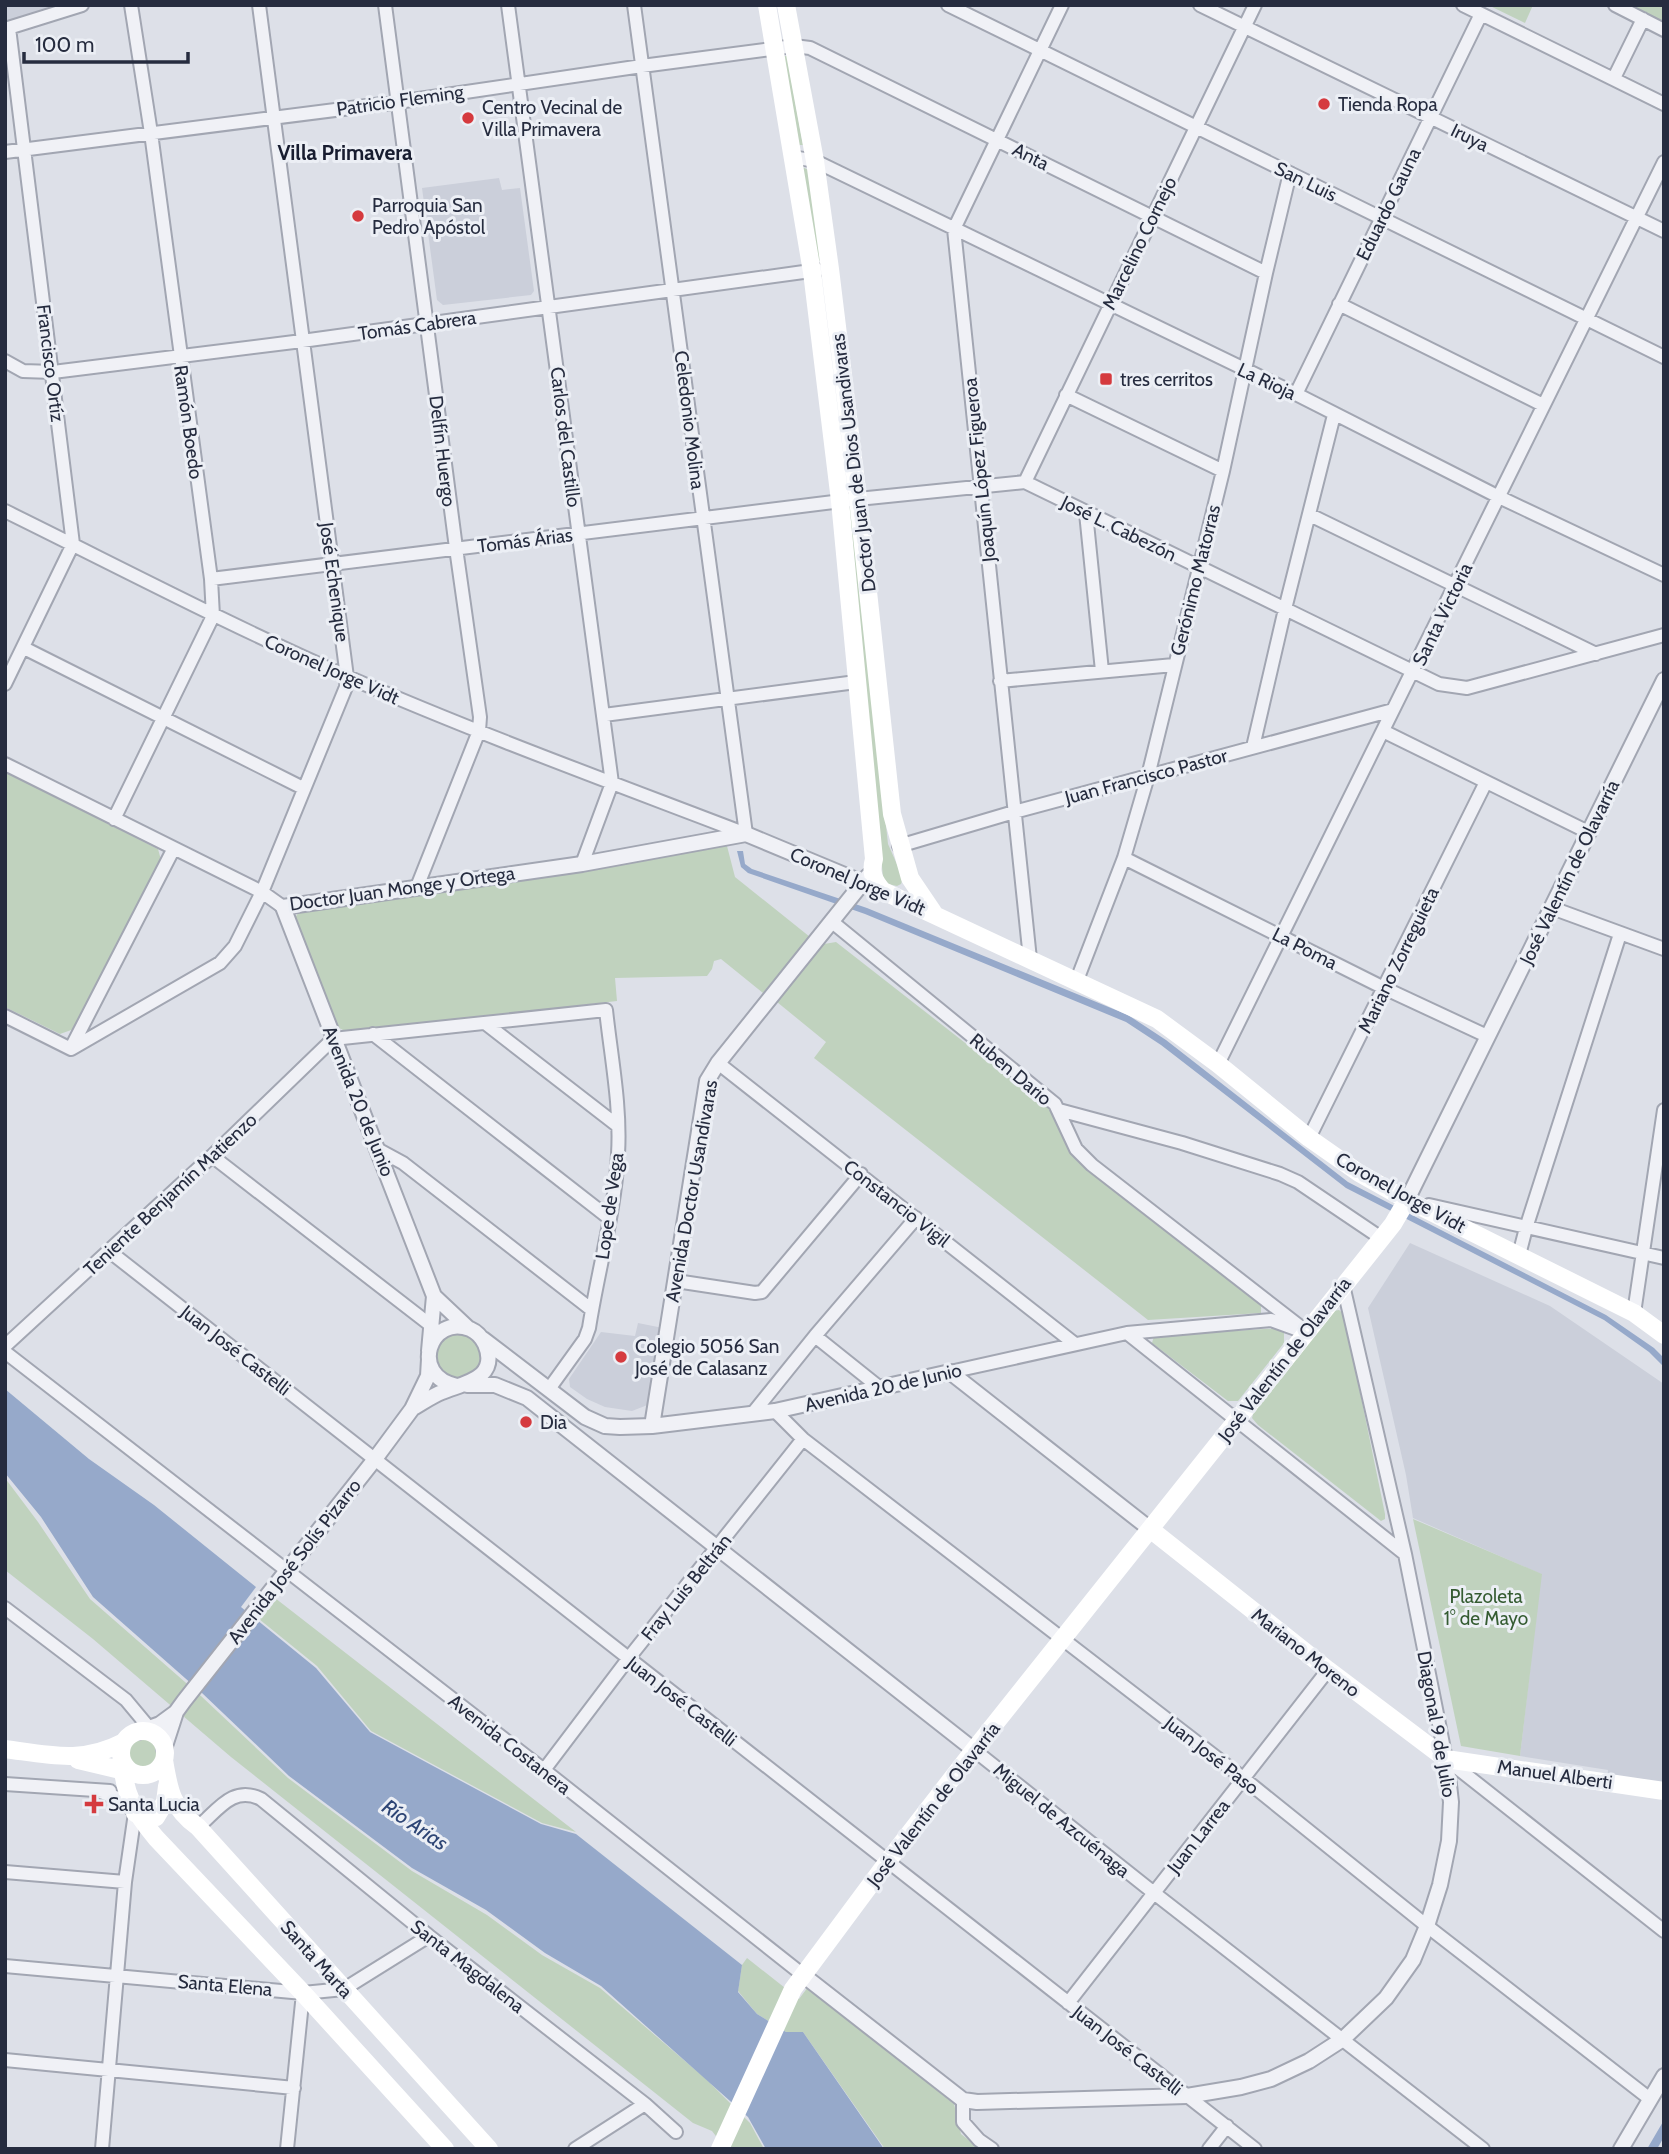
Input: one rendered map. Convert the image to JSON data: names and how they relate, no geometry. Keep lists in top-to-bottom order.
{
  "streets": {
    "main road": [
      "Doctor Juan de Dios Usandivaras",
      "Coronel Jorge Vidt",
      "José Valentín de Olavarría",
      "Avenida José Solís Pizarro",
      "Mariano Moreno",
      "Manuel Alberti",
      "Santa Marta"
    ],
    "street": [
      "Patricio Fleming",
      "Iruya",
      "Anta",
      "San Luis",
      "Eduardo Gauna",
      "Marcelino Cornejo",
      "Tomás Cabrera",
      "Francisco Ortíz",
      "La Rioja",
      "Celedonio Molina",
      "Ramón Boedo",
      "Carlos del Castillo",
      "Delfín Huergo",
      "Joaquín López Figueroa",
      "José L. Cabezón",
      "Tomás Árias",
      "Gerónimo Matorras",
      "José Echenique",
      "Santa Victoria",
      "Juan Francisco Pastor",
      "Doctor Juan Monge y Ortega",
      "La Poma",
      "Mariano Zorreguieta",
      "Ruben Dario",
      "Avenida 20 de Junio",
      "Avenida Doctor Usandivaras",
      "Teniente Benjamín Matienzo",
      "Constancio Vigil",
      "Lope de Vega",
      "Juan José Castelli",
      "Fray Luis Beltrán",
      "Diagonal 9 de Julio",
      "Avenida Costanera",
      "Juan José Paso",
      "Miguel de Azcuénaga",
      "Juan Larrea",
      "Santa Magdalena",
      "Santa Elena"
    ]
  },
  "crossings": [
    ["Patricio Fleming", "Anta"],
    ["Patricio Fleming", "Francisco Ortíz"],
    ["Patricio Fleming", "Celedonio Molina"],
    ["Patricio Fleming", "Ramón Boedo"],
    ["Patricio Fleming", "Carlos del Castillo"],
    ["Patricio Fleming", "Delfín Huergo"],
    ["Patricio Fleming", "Doctor Juan de Dios Usandivaras"],
    ["Patricio Fleming", "José Echenique"],
    ["Iruya", "Eduardo Gauna"],
    ["Iruya", "Marcelino Cornejo"],
    ["Iruya", "Santa Victoria"],
    ["Anta", "Marcelino Cornejo"],
    ["Anta", "Doctor Juan de Dios Usandivaras"],
    ["Anta", "Gerónimo Matorras"],
    ["San Luis", "Eduardo Gauna"],
    ["San Luis", "Marcelino Cornejo"],
    ["San Luis", "Gerónimo Matorras"],
    ["San Luis", "Santa Victoria"],
    ["Eduardo Gauna", "La Rioja"],
    ["Marcelino Cornejo", "La Rioja"],
    ["Marcelino Cornejo", "José L. Cabezón"],
    ["Tomás Cabrera", "Francisco Ortíz"],
    ["Tomás Cabrera", "Celedonio Molina"],
    ["Tomás Cabrera", "Ramón Boedo"],
    ["Tomás Cabrera", "Carlos del Castillo"],
    ["Tomás Cabrera", "Delfín Huergo"],
    ["Tomás Cabrera", "Doctor Juan de Dios Usandivaras"],
    ["Tomás Cabrera", "José Echenique"],
    ["Francisco Ortíz", "Coronel Jorge Vidt"],
    ["La Rioja", "Doctor Juan de Dios Usandivaras"],
    ["La Rioja", "Joaquín López Figueroa"],
    ["La Rioja", "Gerónimo Matorras"],
    ["La Rioja", "Santa Victoria"],
    ["Celedonio Molina", "Tomás Árias"],
    ["Celedonio Molina", "Coronel Jorge Vidt"],
    ["Celedonio Molina", "Doctor Juan Monge y Ortega"],
    ["Ramón Boedo", "Tomás Árias"],
    ["Ramón Boedo", "Coronel Jorge Vidt"],
    ["Ramón Boedo", "Doctor Juan Monge y Ortega"],
    ["Carlos del Castillo", "Tomás Árias"],
    ["Carlos del Castillo", "Coronel Jorge Vidt"],
    ["Carlos del Castillo", "Doctor Juan Monge y Ortega"],
    ["Delfín Huergo", "Tomás Árias"],
    ["Delfín Huergo", "Coronel Jorge Vidt"],
    ["Delfín Huergo", "Doctor Juan Monge y Ortega"],
    ["Doctor Juan de Dios Usandivaras", "Tomás Árias"],
    ["Doctor Juan de Dios Usandivaras", "Coronel Jorge Vidt"],
    ["Doctor Juan de Dios Usandivaras", "Juan Francisco Pastor"],
    ["Doctor Juan de Dios Usandivaras", "Avenida Doctor Usandivaras"],
    ["Joaquín López Figueroa", "Coronel Jorge Vidt"],
    ["Joaquín López Figueroa", "Juan Francisco Pastor"],
    ["José L. Cabezón", "Gerónimo Matorras"],
    ["José L. Cabezón", "Santa Victoria"],
    ["Tomás Árias", "José Echenique"],
    ["Gerónimo Matorras", "Coronel Jorge Vidt"],
    ["Gerónimo Matorras", "Juan Francisco Pastor"],
    ["Gerónimo Matorras", "La Poma"],
    ["José Echenique", "Coronel Jorge Vidt"],
    ["José Echenique", "Doctor Juan Monge y Ortega"],
    ["Santa Victoria", "Coronel Jorge Vidt"],
    ["Santa Victoria", "Juan Francisco Pastor"],
    ["Santa Victoria", "La Poma"],
    ["Coronel Jorge Vidt", "José Valentín de Olavarría"],
    ["Coronel Jorge Vidt", "Doctor Juan Monge y Ortega"],
    ["Coronel Jorge Vidt", "Mariano Zorreguieta"],
    ["Coronel Jorge Vidt", "Avenida Doctor Usandivaras"],
    ["José Valentín de Olavarría", "La Poma"],
    ["José Valentín de Olavarría", "Ruben Dario"],
    ["José Valentín de Olavarría", "Avenida 20 de Junio"],
    ["José Valentín de Olavarría", "Juan José Castelli"],
    ["José Valentín de Olavarría", "Mariano Moreno"],
    ["José Valentín de Olavarría", "Diagonal 9 de Julio"],
    ["José Valentín de Olavarría", "Avenida Costanera"],
    ["José Valentín de Olavarría", "Juan José Paso"],
    ["José Valentín de Olavarría", "Miguel de Azcuénaga"],
    ["Doctor Juan Monge y Ortega", "Avenida 20 de Junio"],
    ["La Poma", "Mariano Zorreguieta"],
    ["Ruben Dario", "Avenida 20 de Junio"],
    ["Ruben Dario", "Avenida Doctor Usandivaras"],
    ["Avenida 20 de Junio", "Avenida Doctor Usandivaras"],
    ["Avenida 20 de Junio", "Teniente Benjamín Matienzo"],
    ["Avenida 20 de Junio", "Constancio Vigil"],
    ["Avenida 20 de Junio", "Lope de Vega"],
    ["Avenida 20 de Junio", "Avenida José Solís Pizarro"],
    ["Avenida 20 de Junio", "Mariano Moreno"],
    ["Avenida 20 de Junio", "Juan José Paso"],
    ["Avenida 20 de Junio", "Miguel de Azcuénaga"],
    ["Avenida Doctor Usandivaras", "Constancio Vigil"],
    ["Teniente Benjamín Matienzo", "Juan José Castelli"],
    ["Juan José Castelli", "Avenida José Solís Pizarro"],
    ["Juan José Castelli", "Fray Luis Beltrán"],
    ["Juan José Castelli", "Diagonal 9 de Julio"],
    ["Juan José Castelli", "Juan Larrea"],
    ["Avenida José Solís Pizarro", "Avenida Costanera"],
    ["Avenida José Solís Pizarro", "Miguel de Azcuénaga"],
    ["Avenida José Solís Pizarro", "Santa Marta"],
    ["Fray Luis Beltrán", "Avenida Costanera"],
    ["Fray Luis Beltrán", "Juan José Paso"],
    ["Fray Luis Beltrán", "Miguel de Azcuénaga"],
    ["Mariano Moreno", "Diagonal 9 de Julio"],
    ["Mariano Moreno", "Manuel Alberti"],
    ["Mariano Moreno", "Juan Larrea"],
    ["Diagonal 9 de Julio", "Avenida Costanera"],
    ["Diagonal 9 de Julio", "Juan José Paso"],
    ["Diagonal 9 de Julio", "Manuel Alberti"],
    ["Diagonal 9 de Julio", "Miguel de Azcuénaga"],
    ["Juan José Paso", "Juan Larrea"],
    ["Miguel de Azcuénaga", "Juan Larrea"],
    ["Santa Marta", "Santa Magdalena"],
    ["Santa Marta", "Santa Elena"],
    ["Santa Magdalena", "Santa Elena"]
  ],
  "districts": ["Villa Primavera"],
  "water": ["Río Arias"],
  "parks": ["Plazoleta 1° de Mayo"],
  "places": {
    "other": [
      "Tienda Ropa",
      "Centro Vecinal de Villa Primavera",
      "Parroquia San Pedro Apóstol",
      "Colegio 5056 San José de Calasanz",
      "Dia"
    ],
    "transit": ["tres cerritos"],
    "health": ["Santa Lucia"]
  },
  "scale_bar": "100 m"
}
